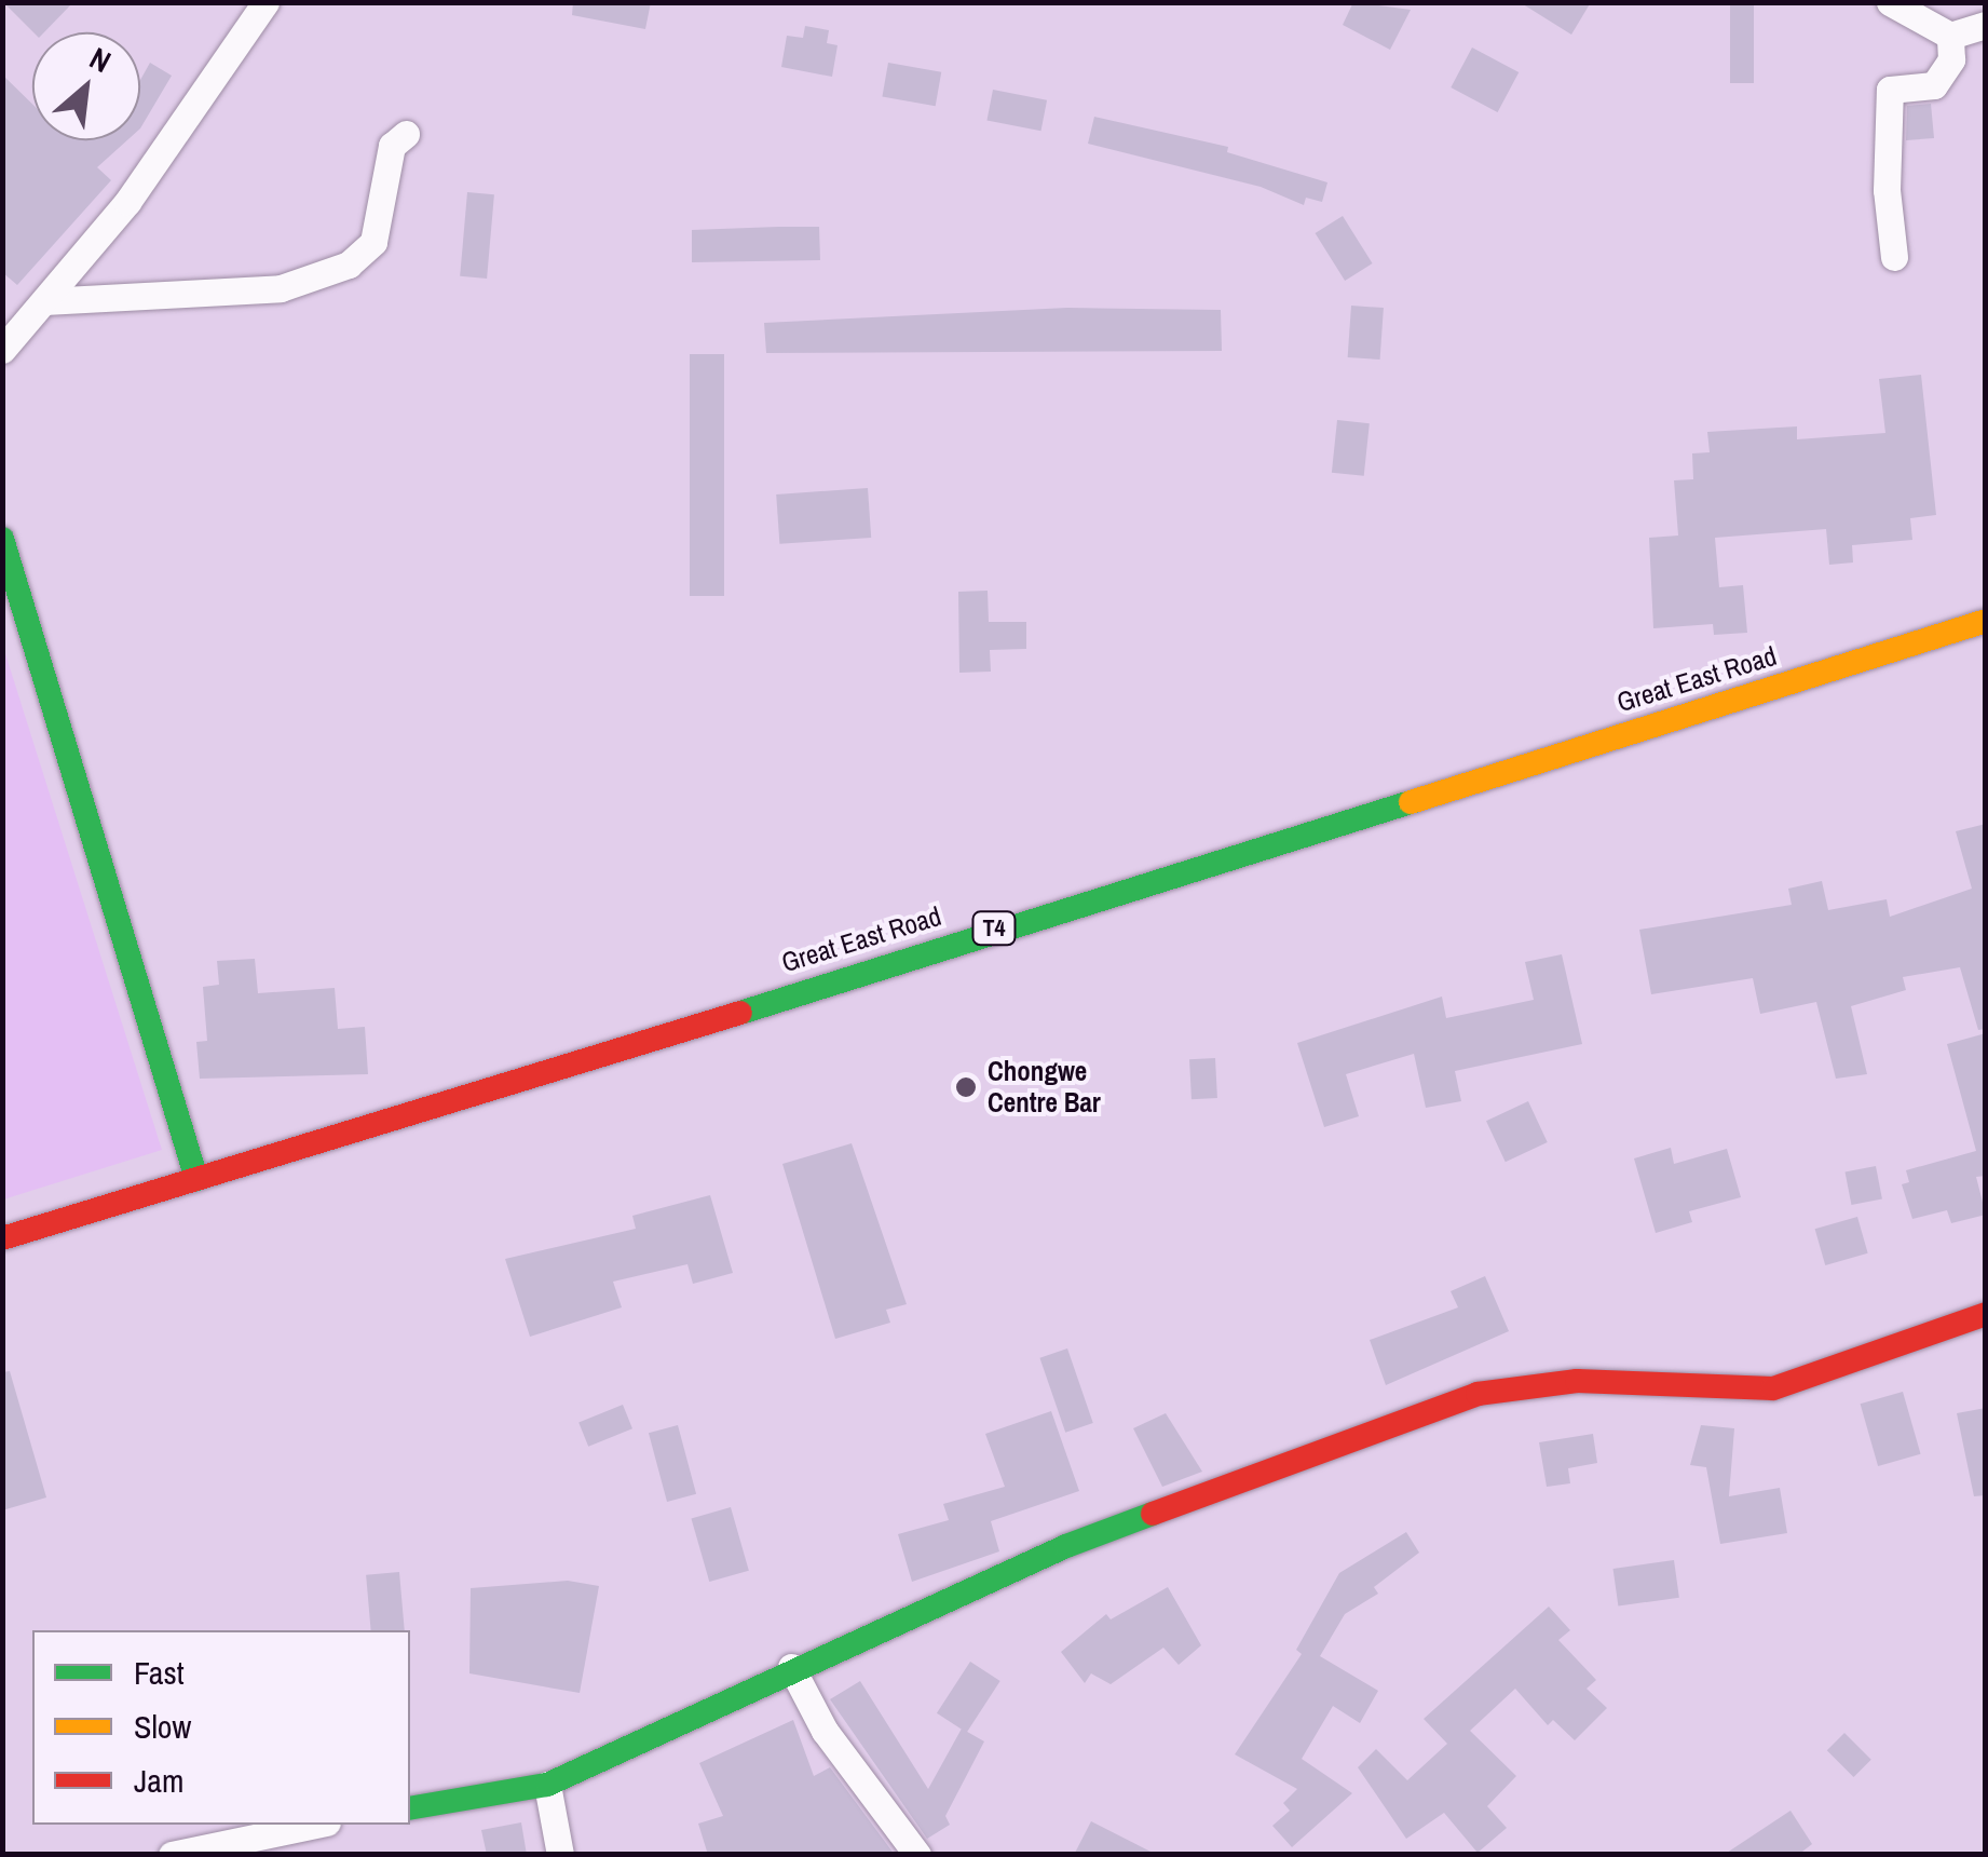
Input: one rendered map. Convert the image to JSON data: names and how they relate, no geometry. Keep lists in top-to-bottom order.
{
  "streets": {
    "main road": ["Great East Road", "T4"]
  },
  "places": ["Chongwe Centre Bar"],
  "legend": ["Fast", "Slow", "Jam"],
  "north": "top right"
}
